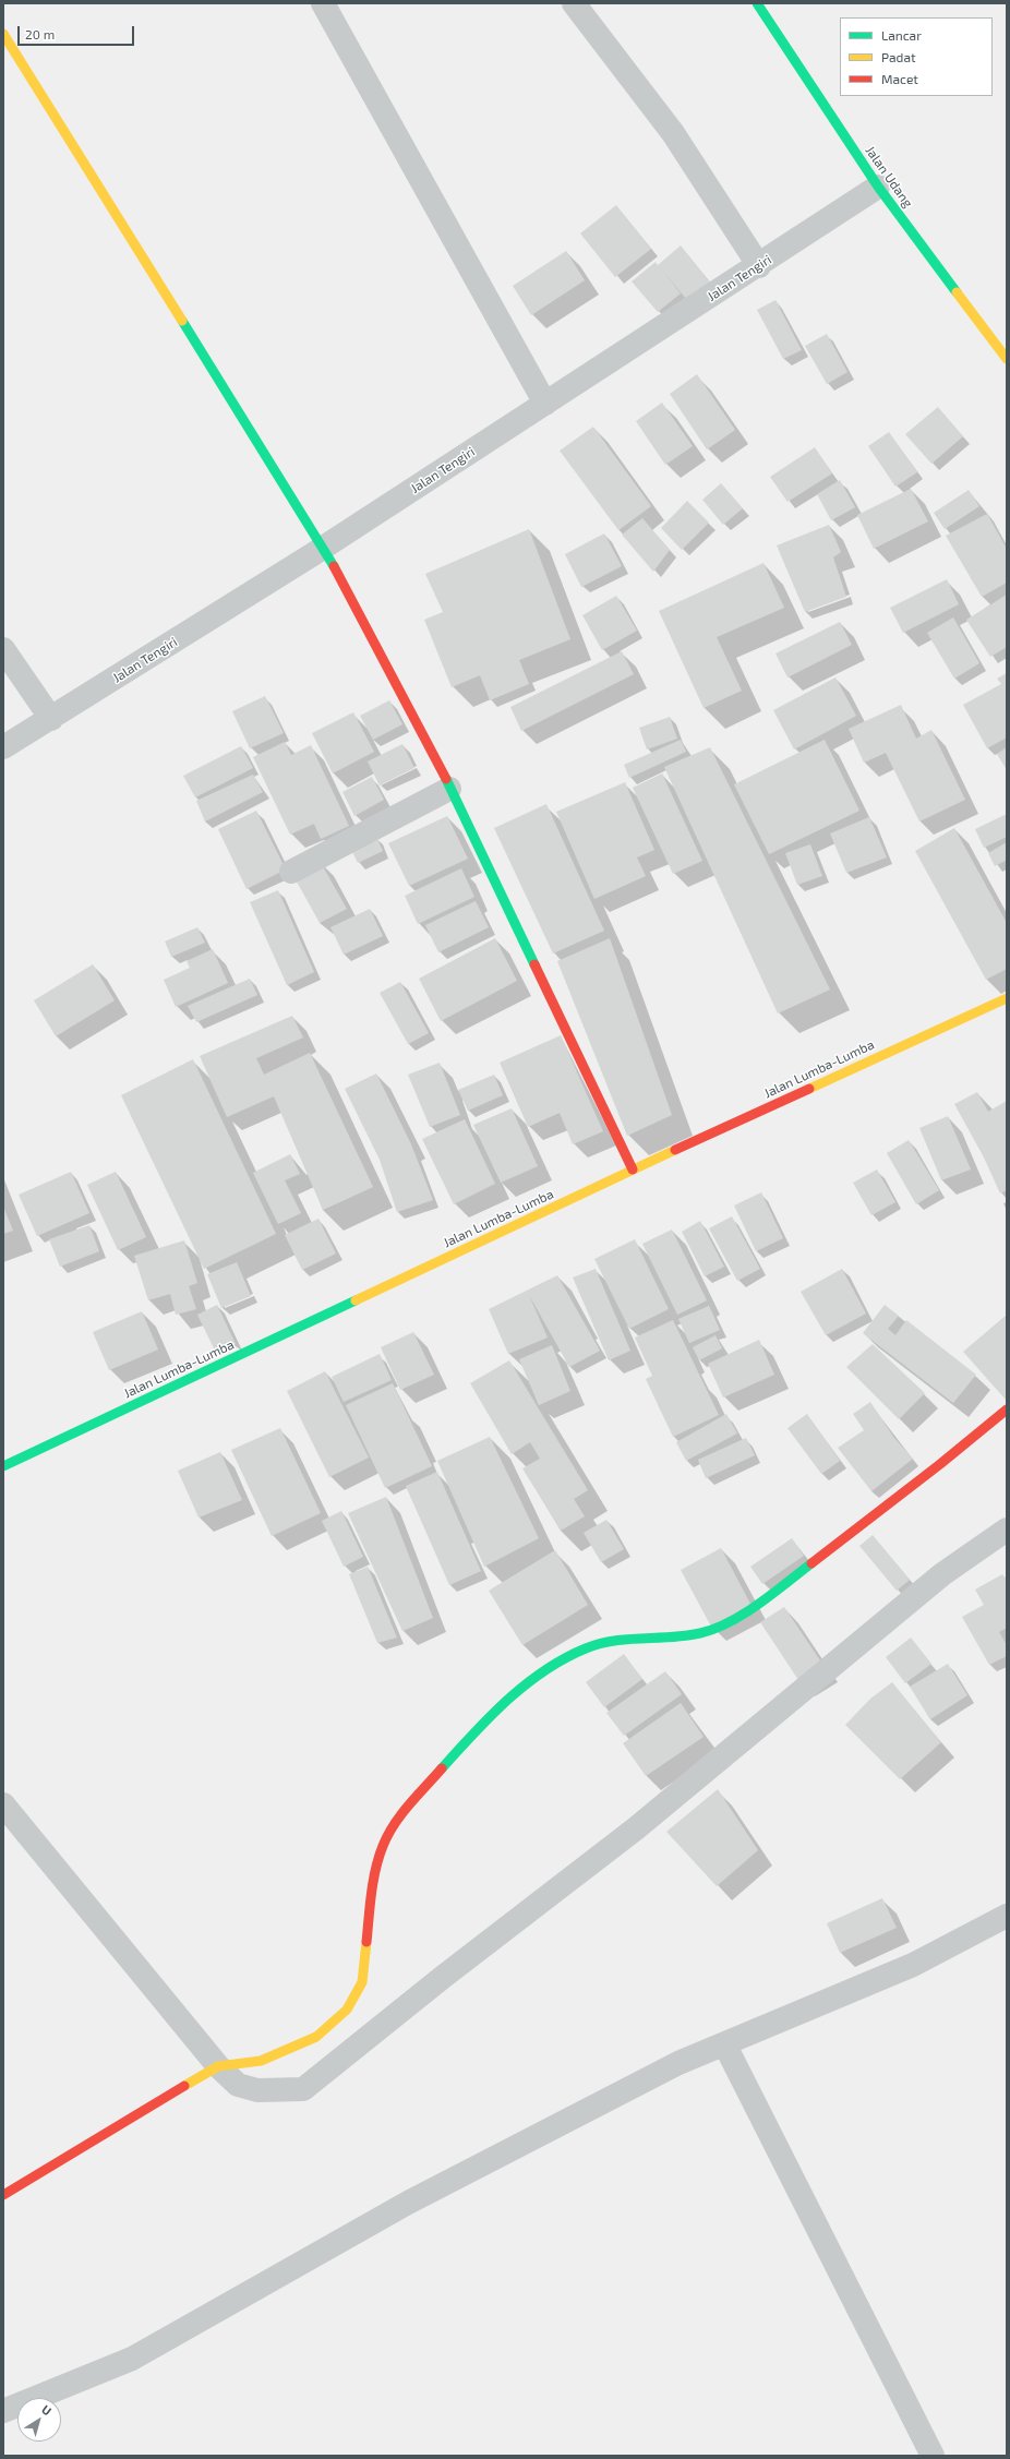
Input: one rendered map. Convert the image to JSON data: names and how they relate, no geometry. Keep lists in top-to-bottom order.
{
  "streets": {
    "street": ["Jalan Udang", "Jalan Tengiri", "Jalan Lumba-Lumba"]
  },
  "crossings": [
    ["Jalan Udang", "Jalan Tengiri"]
  ],
  "legend": ["Lancar", "Padat", "Macet"],
  "scale_bar": "20 m",
  "north": "top right"
}
